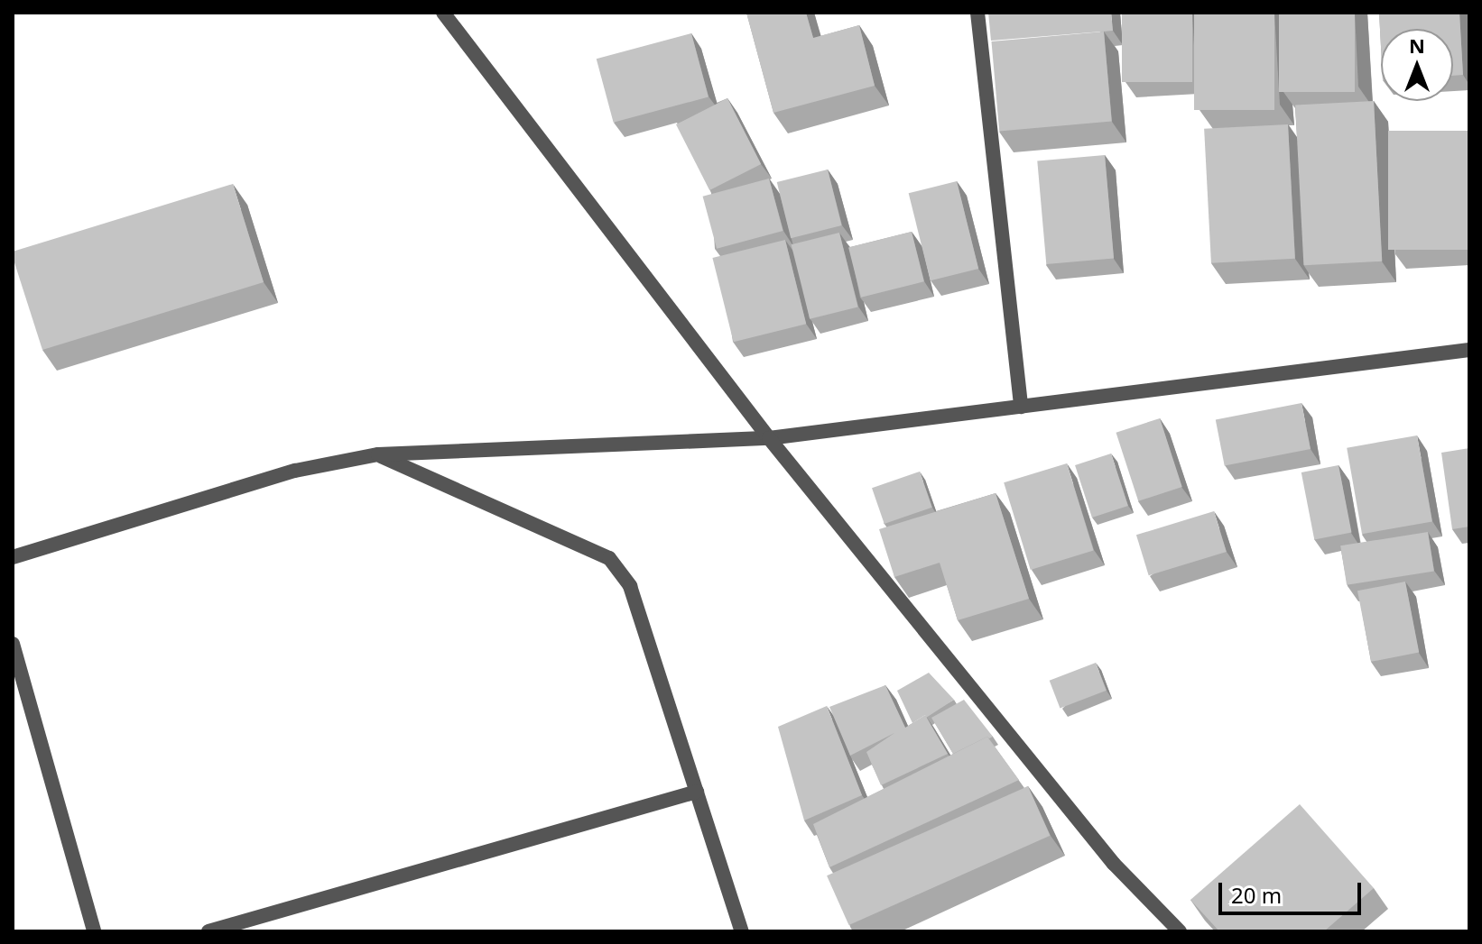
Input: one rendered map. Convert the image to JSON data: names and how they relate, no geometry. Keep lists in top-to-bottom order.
{
  "scale_bar": "20 m",
  "north": "top"
}
